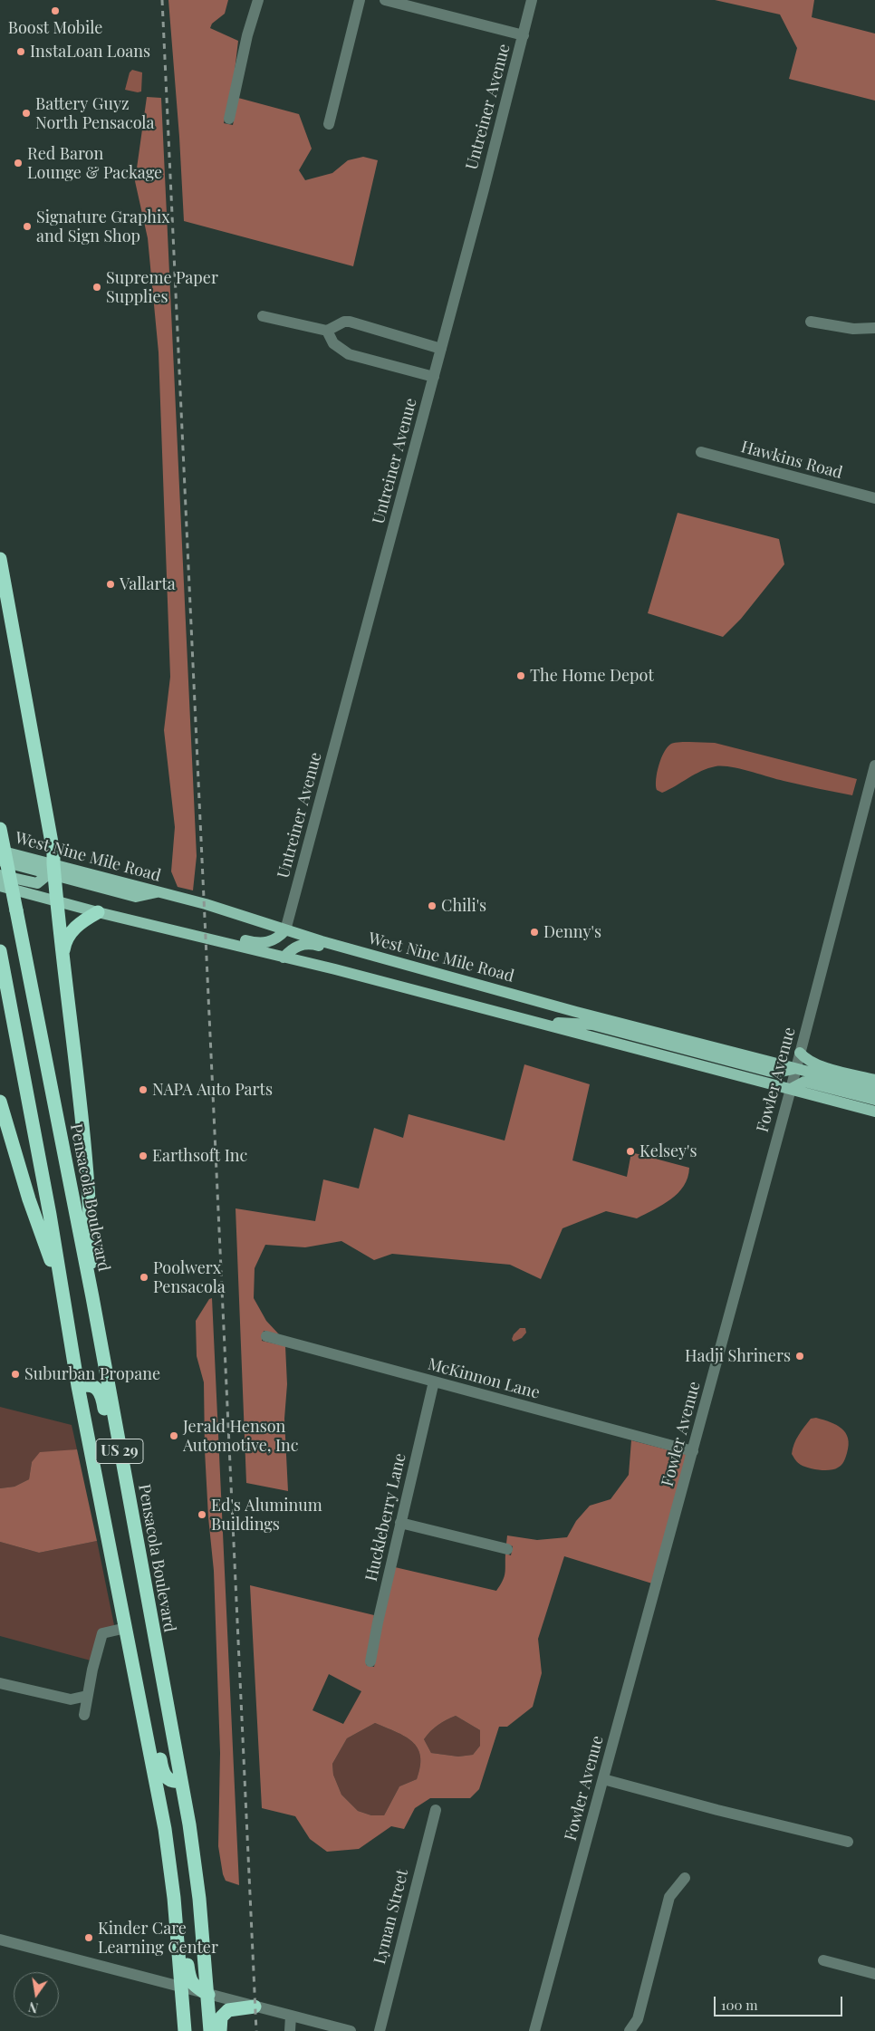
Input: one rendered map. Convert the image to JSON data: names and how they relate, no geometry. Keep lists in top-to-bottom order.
{
  "streets": {
    "highway": ["Pensacola Boulevard", "US 29"],
    "main road": ["West Nine Mile Road"],
    "street": [
      "Untreiner Avenue",
      "Hawkins Road",
      "Fowler Avenue",
      "McKinnon Lane",
      "Huckleberry Lane",
      "Lyman Street"
    ]
  },
  "crossings": [
    ["Untreiner Avenue", "West Nine Mile Road"],
    ["West Nine Mile Road", "Fowler Avenue"],
    ["Fowler Avenue", "McKinnon Lane"],
    ["McKinnon Lane", "Huckleberry Lane"]
  ],
  "places": [
    "Boost Mobile",
    "InstaLoan Loans",
    "Battery Guyz North Pensacola",
    "Red Baron Lounge & Package",
    "Signature Graphix and Sign Shop",
    "Supreme Paper Supplies",
    "Vallarta",
    "The Home Depot",
    "Chili's",
    "Denny's",
    "NAPA Auto Parts",
    "Kelsey's",
    "Earthsoft Inc",
    "Poolwerx Pensacola",
    "Hadji Shriners",
    "Suburban Propane",
    "Jerald Henson Automotive, Inc",
    "Ed's Aluminum Buildings",
    "Kinder Care Learning Center"
  ],
  "scale_bar": "100 m",
  "north": "bottom"
}
